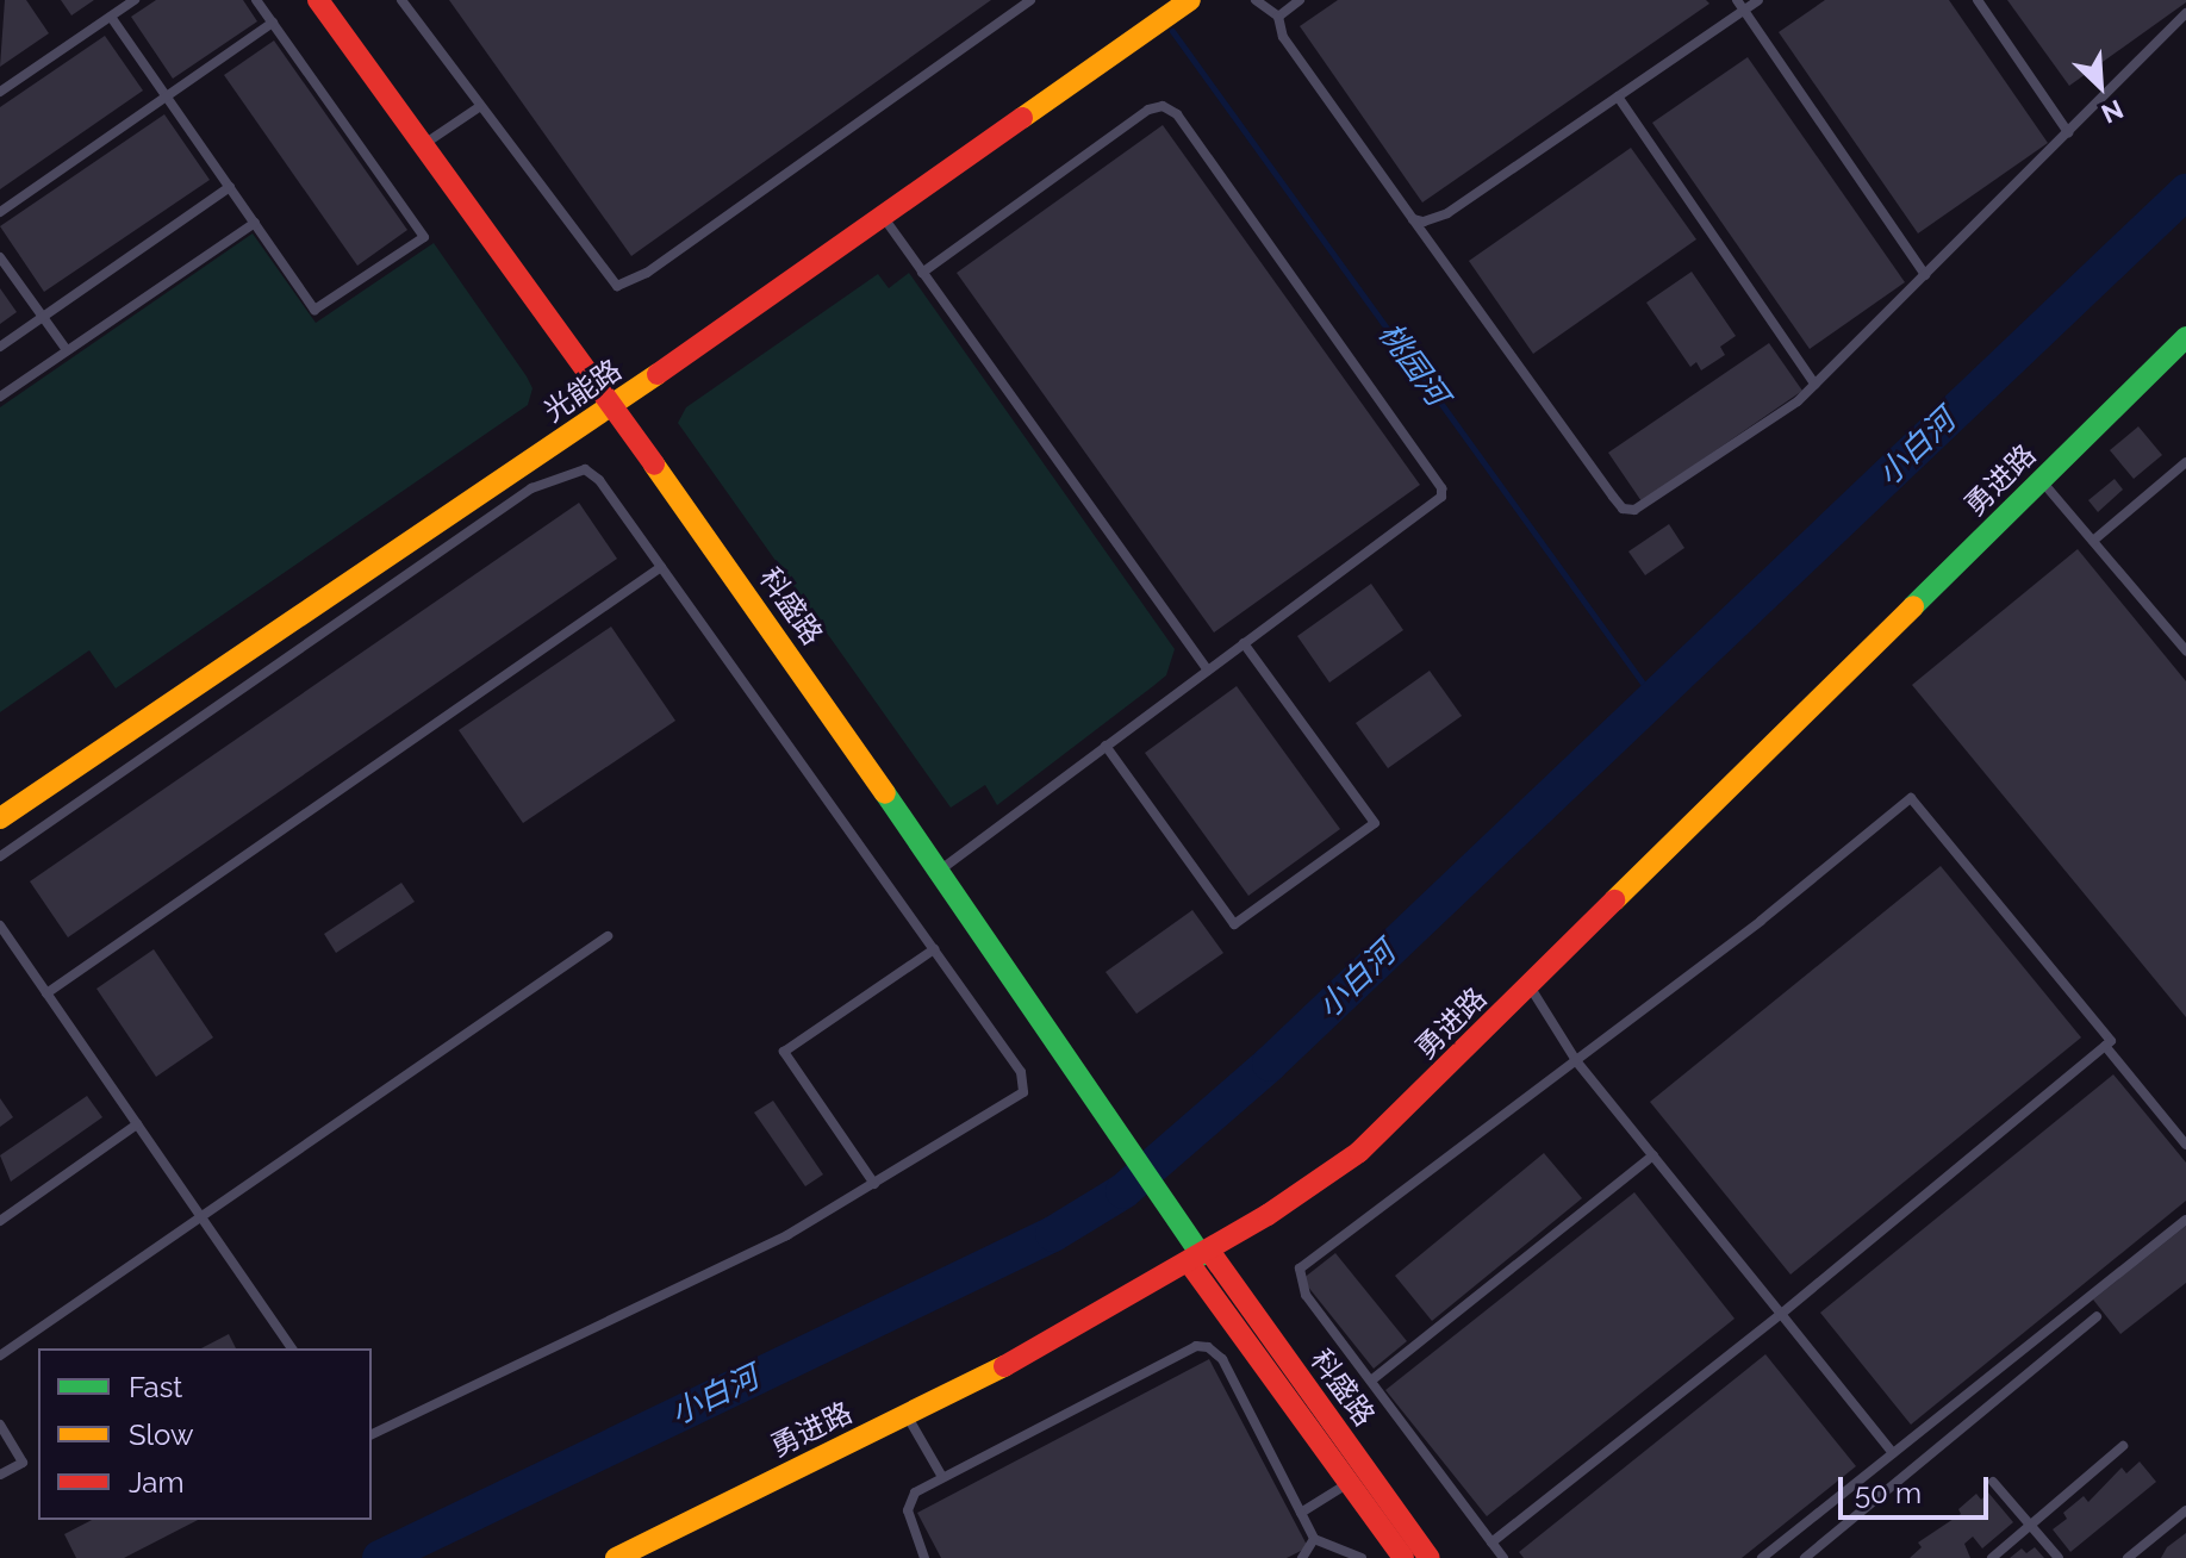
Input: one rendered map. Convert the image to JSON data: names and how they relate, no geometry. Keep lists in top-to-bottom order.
{
  "streets": {
    "street": ["光能路", "勇进路", "科盛路"]
  },
  "crossings": [
    ["光能路", "科盛路"],
    ["勇进路", "科盛路"]
  ],
  "water": ["桃园河", "小白河"],
  "legend": ["Fast", "Slow", "Jam"],
  "scale_bar": "50 m",
  "north": "bottom right"
}
